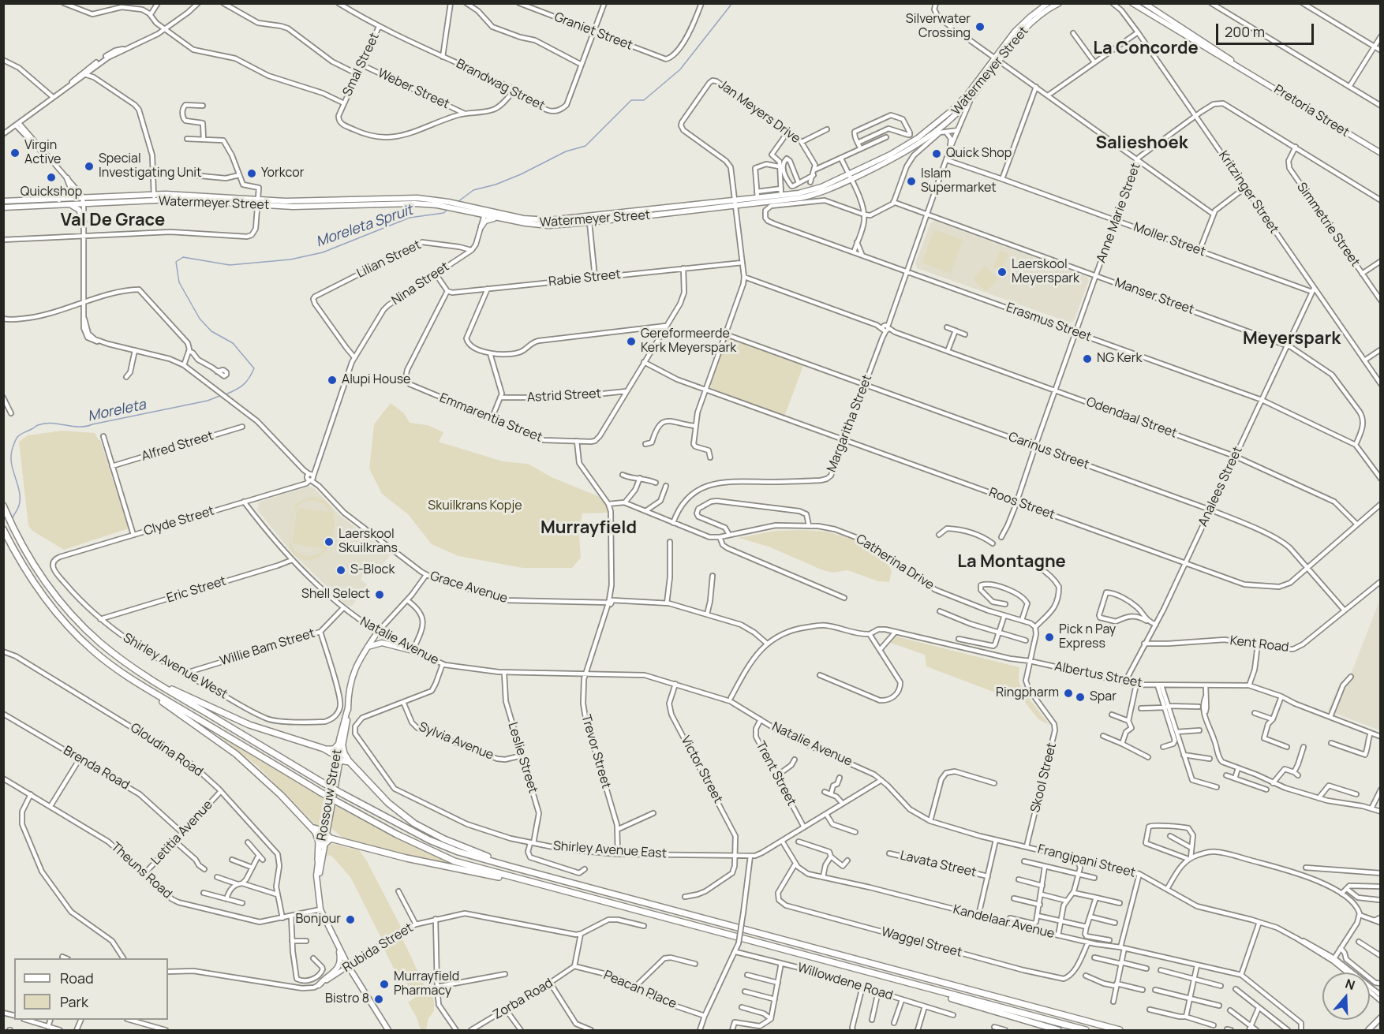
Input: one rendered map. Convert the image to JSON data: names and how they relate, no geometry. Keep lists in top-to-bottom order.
{
  "streets": {
    "main road": ["Watermeyer Street", "Pretoria Street", "Rossouw Street"],
    "street": [
      "Graniet Street",
      "Smal Street",
      "Brandwag Street",
      "Weber Street",
      "Jan Meyers Drive",
      "Kritzinger Street",
      "Anne Marie Street",
      "Simmetrie Street",
      "Moller Street",
      "Lilian Street",
      "Rabie Street",
      "Nina Street",
      "Manser Street",
      "Erasmus Street",
      "Astrid Street",
      "Emmarentia Street",
      "Odendaal Street",
      "Margaritha Street",
      "Alfred Street",
      "Carinus Street",
      "Analees Street",
      "Roos Street",
      "Clyde Street",
      "Catherina Drive",
      "Grace Avenue",
      "Eric Street",
      "Natalie Avenue",
      "Kent Road",
      "Willie Bam Street",
      "Shirley Avenue West",
      "Albertus Street",
      "Sylvia Avenue",
      "Gloudina Road",
      "Trevor Street",
      "Leslie Street",
      "Brenda Road",
      "Victor Street",
      "Trent Street",
      "Skool Street",
      "Letitia Avenue",
      "Shirley Avenue East",
      "Frangipani Street",
      "Lavata Street",
      "Theuns Road",
      "Kandelaar Avenue",
      "Waggel Street",
      "Rubida Street",
      "Willowdene Road",
      "Peacan Place",
      "Zorba Road"
    ]
  },
  "crossings": [
    ["Graniet Street", "Brandwag Street"],
    ["Smal Street", "Brandwag Street"],
    ["Smal Street", "Weber Street"],
    ["Watermeyer Street", "Jan Meyers Drive"],
    ["Watermeyer Street", "Margaritha Street"],
    ["Kritzinger Street", "Anne Marie Street"],
    ["Kritzinger Street", "Moller Street"],
    ["Kritzinger Street", "Analees Street"],
    ["Anne Marie Street", "Simmetrie Street"],
    ["Anne Marie Street", "Moller Street"],
    ["Anne Marie Street", "Manser Street"],
    ["Anne Marie Street", "Erasmus Street"],
    ["Anne Marie Street", "Odendaal Street"],
    ["Anne Marie Street", "Carinus Street"],
    ["Anne Marie Street", "Roos Street"],
    ["Moller Street", "Margaritha Street"],
    ["Moller Street", "Analees Street"],
    ["Lilian Street", "Nina Street"],
    ["Rabie Street", "Emmarentia Street"],
    ["Nina Street", "Clyde Street"],
    ["Nina Street", "Grace Avenue"],
    ["Manser Street", "Erasmus Street"],
    ["Manser Street", "Margaritha Street"],
    ["Manser Street", "Analees Street"],
    ["Erasmus Street", "Margaritha Street"],
    ["Erasmus Street", "Analees Street"],
    ["Astrid Street", "Emmarentia Street"],
    ["Emmarentia Street", "Roos Street"],
    ["Emmarentia Street", "Trevor Street"],
    ["Odendaal Street", "Margaritha Street"],
    ["Odendaal Street", "Analees Street"],
    ["Odendaal Street", "Roos Street"],
    ["Margaritha Street", "Carinus Street"],
    ["Margaritha Street", "Roos Street"],
    ["Margaritha Street", "Catherina Drive"],
    ["Carinus Street", "Analees Street"],
    ["Carinus Street", "Roos Street"],
    ["Carinus Street", "Kent Road"],
    ["Analees Street", "Roos Street"],
    ["Analees Street", "Kent Road"],
    ["Analees Street", "Albertus Street"],
    ["Clyde Street", "Grace Avenue"],
    ["Clyde Street", "Natalie Avenue"],
    ["Clyde Street", "Shirley Avenue West"],
    ["Catherina Drive", "Trevor Street"],
    ["Grace Avenue", "Albertus Street"],
    ["Grace Avenue", "Trevor Street"],
    ["Grace Avenue", "Rossouw Street"],
    ["Eric Street", "Natalie Avenue"],
    ["Eric Street", "Shirley Avenue West"],
    ["Natalie Avenue", "Willie Bam Street"],
    ["Natalie Avenue", "Trevor Street"],
    ["Natalie Avenue", "Leslie Street"],
    ["Natalie Avenue", "Victor Street"],
    ["Natalie Avenue", "Trent Street"],
    ["Natalie Avenue", "Rossouw Street"],
    ["Natalie Avenue", "Shirley Avenue East"],
    ["Natalie Avenue", "Frangipani Street"],
    ["Willie Bam Street", "Shirley Avenue West"],
    ["Albertus Street", "Skool Street"],
    ["Sylvia Avenue", "Leslie Street"],
    ["Sylvia Avenue", "Shirley Avenue East"],
    ["Gloudina Road", "Letitia Avenue"],
    ["Gloudina Road", "Theuns Road"],
    ["Trevor Street", "Shirley Avenue East"],
    ["Leslie Street", "Shirley Avenue East"],
    ["Brenda Road", "Letitia Avenue"],
    ["Victor Street", "Shirley Avenue East"],
    ["Trent Street", "Shirley Avenue East"],
    ["Skool Street", "Frangipani Street"],
    ["Rossouw Street", "Theuns Road"],
    ["Rossouw Street", "Rubida Street"],
    ["Letitia Avenue", "Theuns Road"],
    ["Shirley Avenue East", "Frangipani Street"],
    ["Kandelaar Avenue", "Waggel Street"],
    ["Peacan Place", "Zorba Road"]
  ],
  "districts": [
    "La Concorde",
    "Salieshoek",
    "Val De Grace",
    "Meyerspark",
    "Murrayfield",
    "La Montagne"
  ],
  "water": ["Moreleta Spruit", "Moreleta"],
  "parks": ["Skuilkrans Kopje"],
  "places": [
    "Silverwater Crossing",
    "Virgin Active",
    "Quick Shop",
    "Special Investigating Unit",
    "Yorkcor",
    "Quickshop",
    "Islam Supermarket",
    "Laerskool Meyerspark",
    "Gereformeerde Kerk Meyerspark",
    "NG Kerk",
    "Alupi House",
    "Laerskool Skuilkrans",
    "S-Block",
    "Shell Select",
    "Pick n Pay Express",
    "Ringpharm",
    "Spar",
    "Bonjour",
    "Murrayfield Pharmacy",
    "Bistro 8"
  ],
  "legend": ["Road", "Park"],
  "scale_bar": "200 m",
  "north": "top"
}
